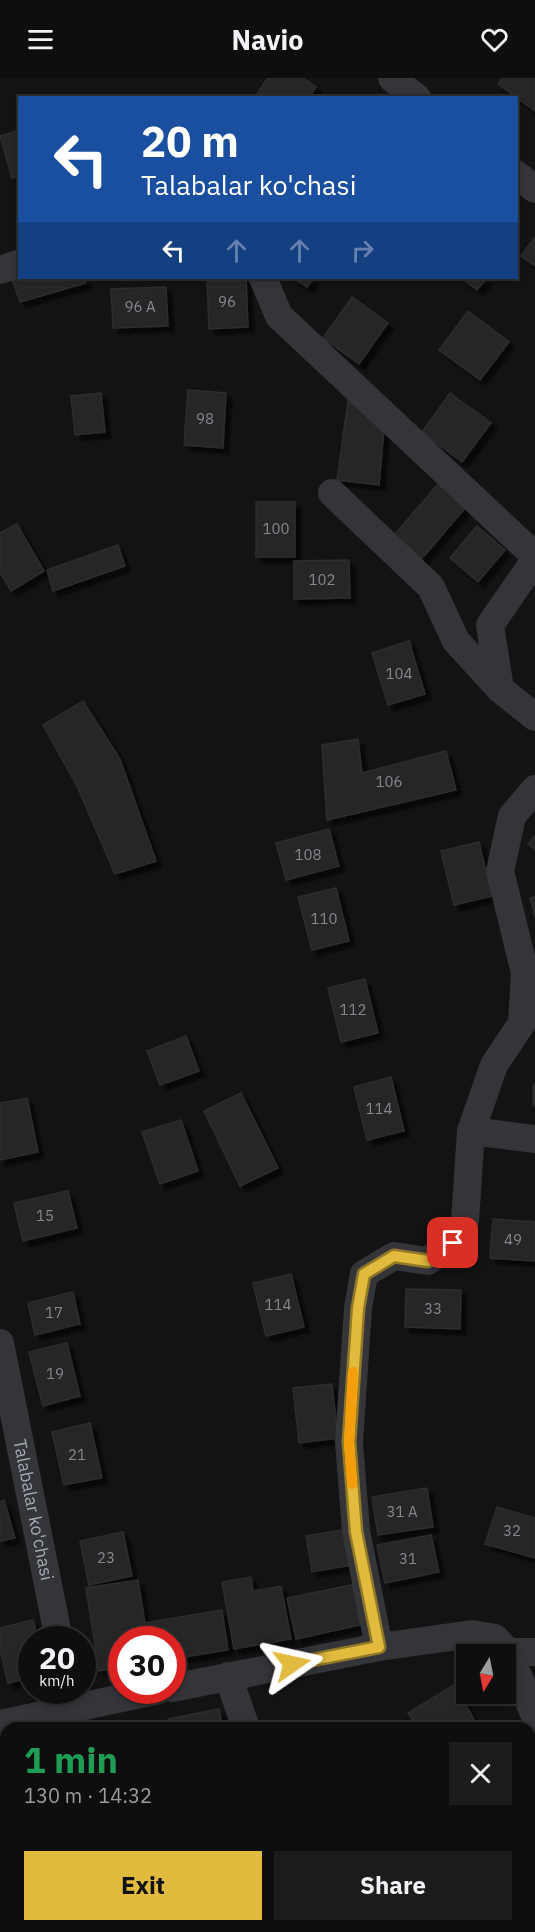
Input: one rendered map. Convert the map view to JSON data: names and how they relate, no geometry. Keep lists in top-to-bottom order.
{
  "streets": {
    "street": ["Talabalar ko'chasi"]
  },
  "house_numbers": [
    "96",
    "96 А",
    "98",
    "100",
    "102",
    "104",
    "106",
    "108",
    "110",
    "112",
    "114",
    "15",
    "49",
    "114",
    "33",
    "17",
    "19",
    "21",
    "31 А",
    "32",
    "23",
    "31"
  ],
  "north": "bottom",
  "page": {
    "header": "Navio",
    "turn": ["20 m", "Talabalar ko'chasi"],
    "speed": "20 km/h",
    "limit": "30",
    "heading": ["1 min", "130 m · 14:32"],
    "buttons": ["Exit", "Share"]
  }
}
